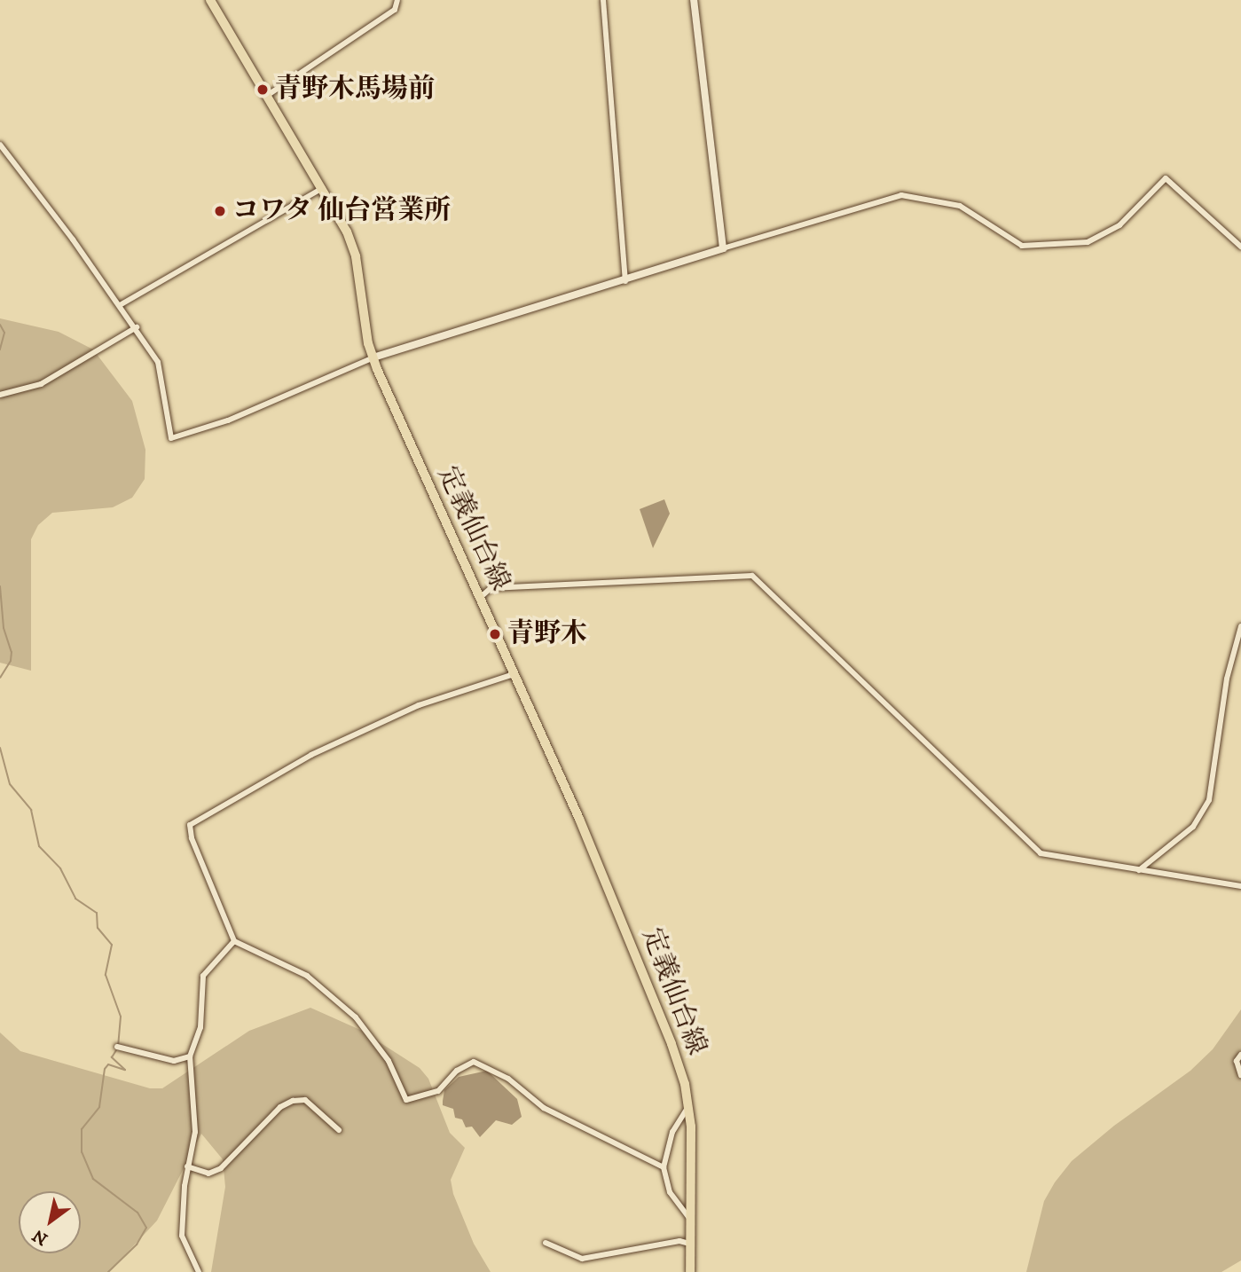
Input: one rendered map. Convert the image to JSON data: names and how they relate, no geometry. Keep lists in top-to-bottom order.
{
  "streets": {
    "main road": ["定義仙台線"]
  },
  "places": ["青野木馬場前", "コワタ 仙台営業所", "青野木"],
  "north": "bottom left"
}
